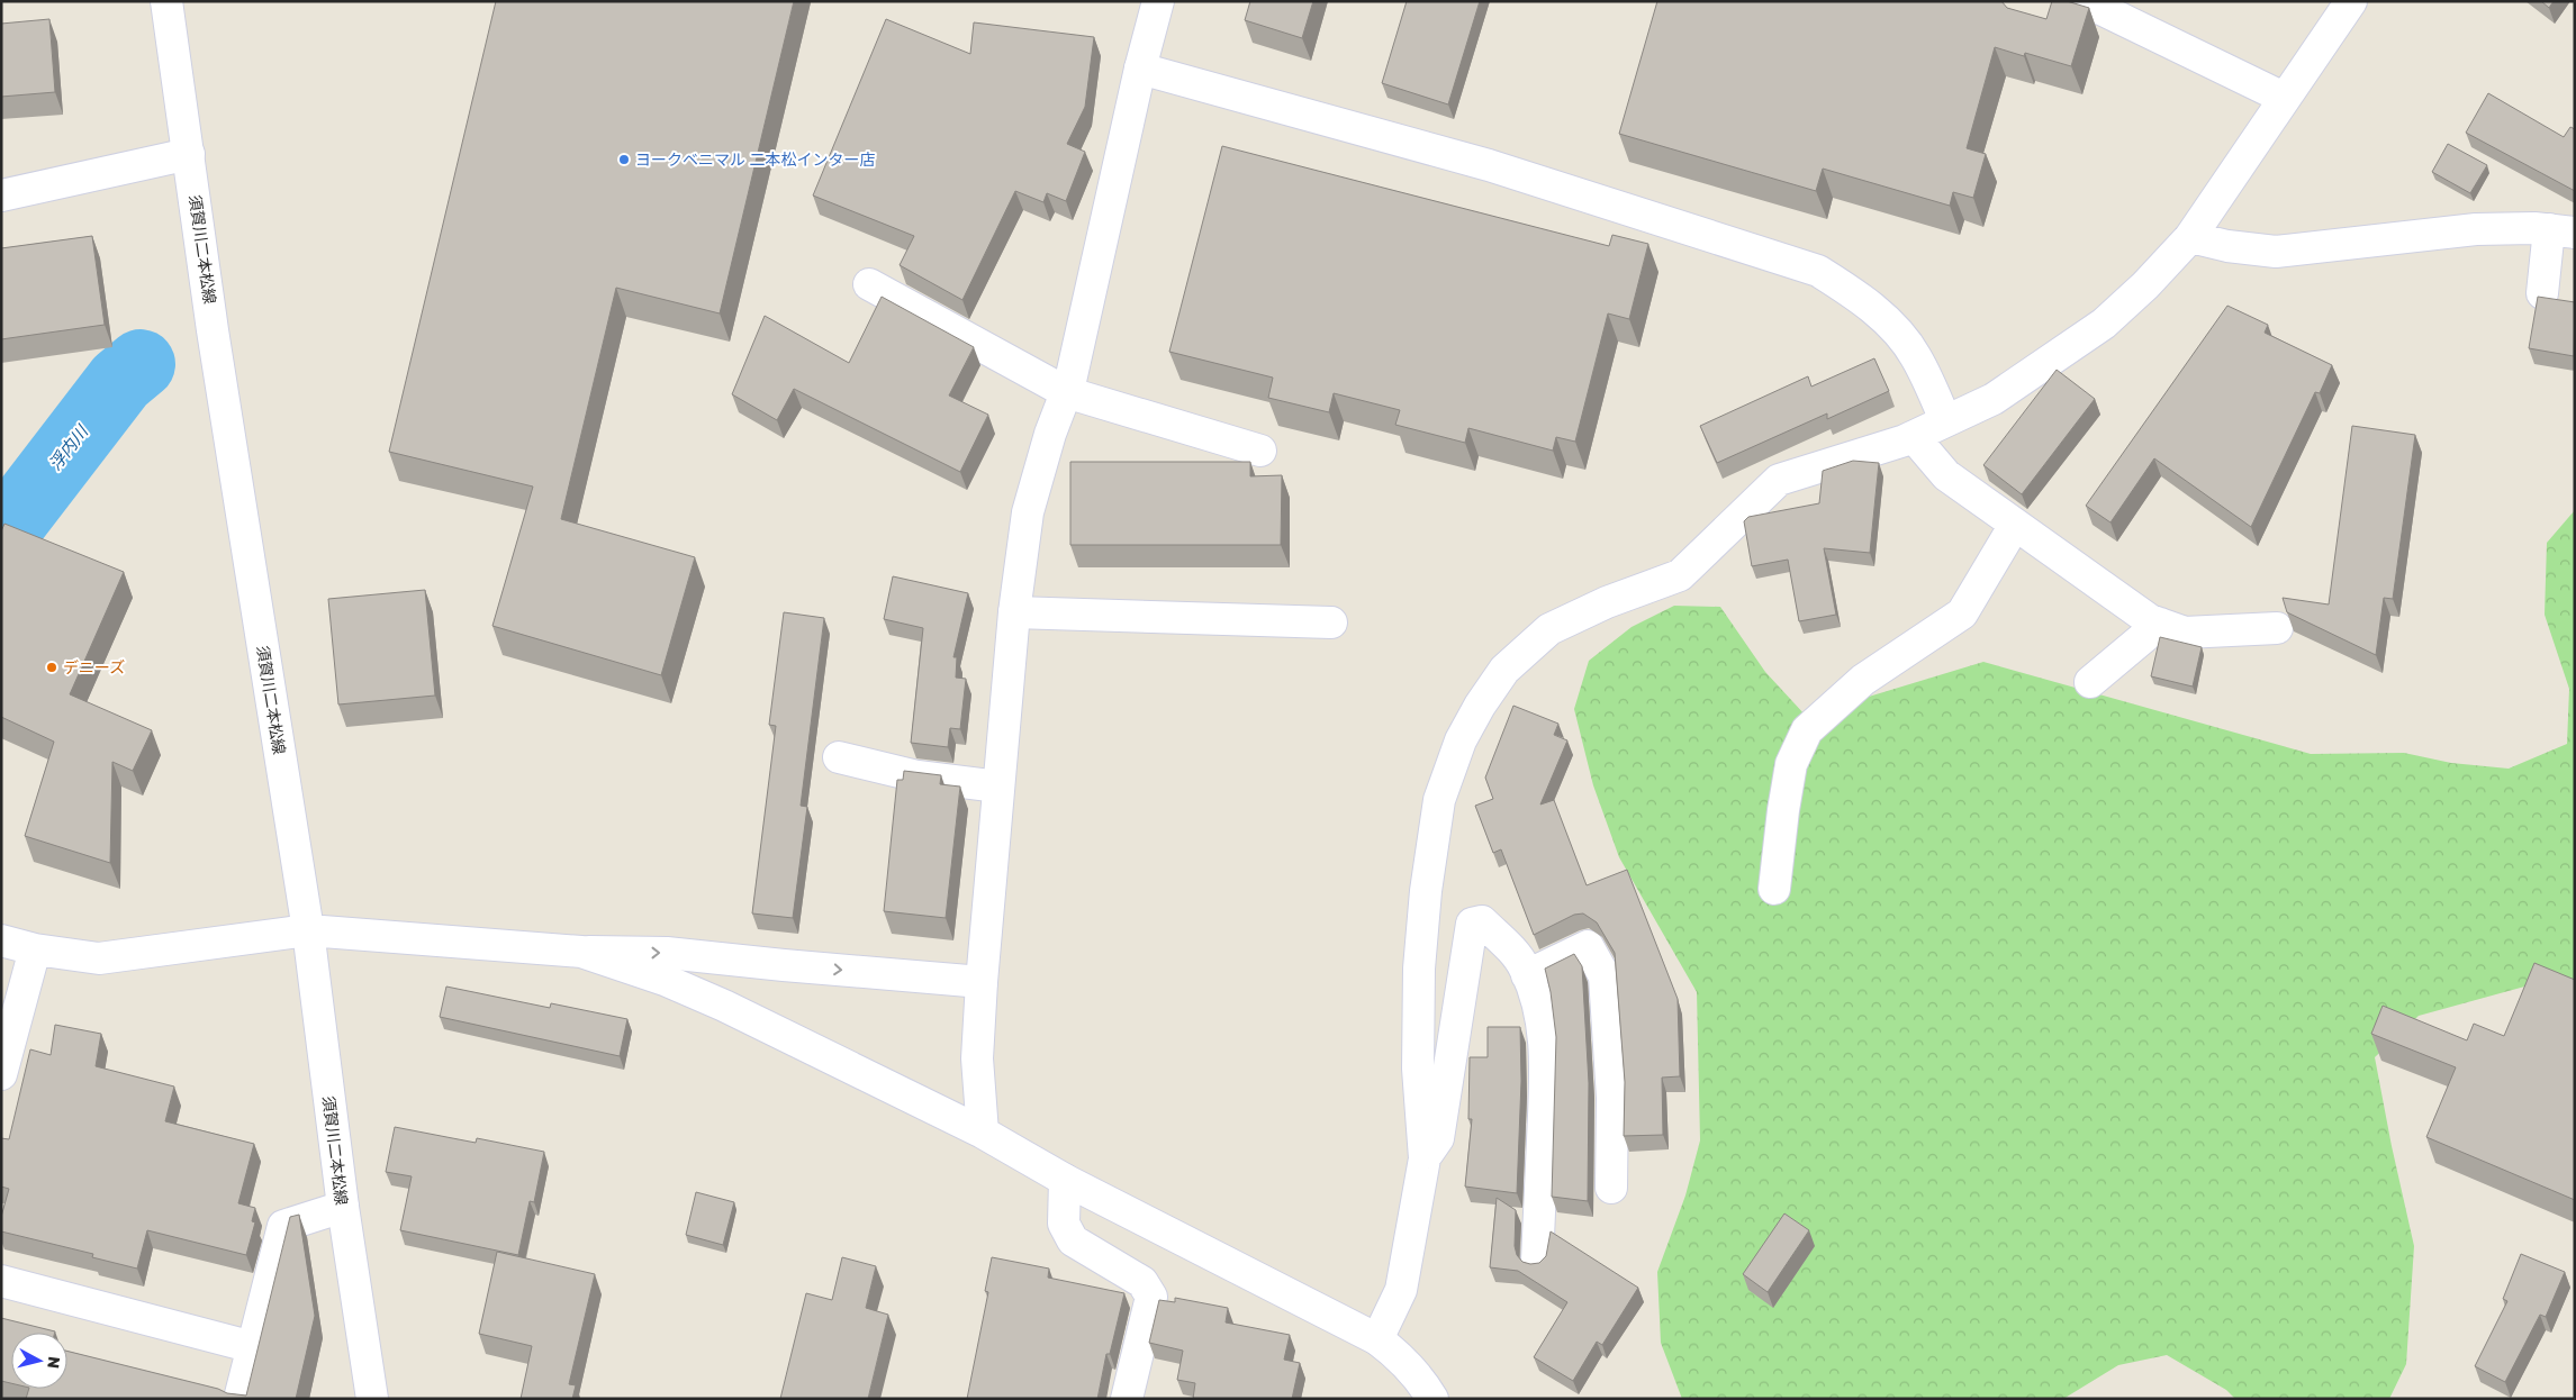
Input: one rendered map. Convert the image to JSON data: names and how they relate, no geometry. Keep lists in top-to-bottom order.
{
  "streets": {
    "street": ["須賀川二本松線"]
  },
  "water": ["浮内川"],
  "places": ["ヨークベニマル 二本松インター店", "デニーズ"],
  "north": "right"
}
